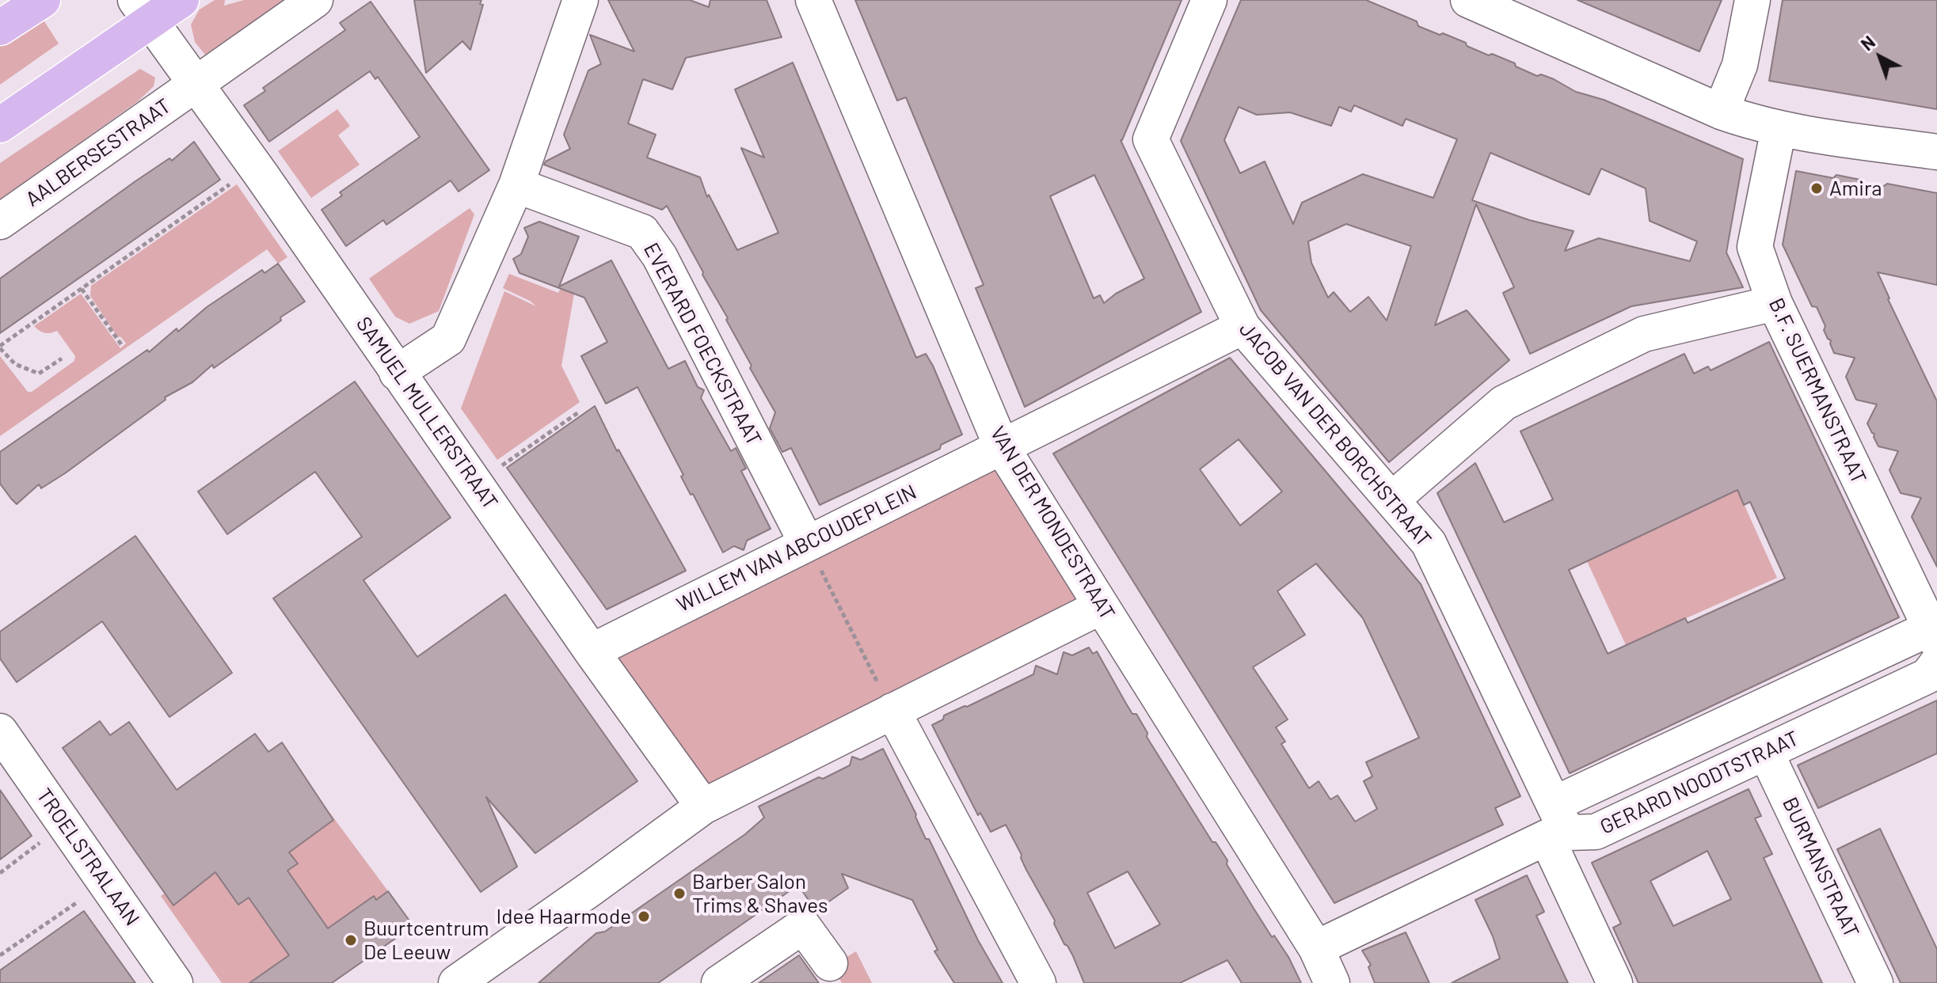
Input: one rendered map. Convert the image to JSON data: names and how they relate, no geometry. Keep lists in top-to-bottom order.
{
  "streets": {
    "street": [
      "AALBERSESTRAAT",
      "EVERARD FOECKSTRAAT",
      "B.F. SUERMANSTRAAT",
      "SAMUEL MULLERSTRAAT",
      "JACOB VAN DER BORCHSTRAAT",
      "VAN DER MONDESTRAAT",
      "WILLEM VAN ABCOUDEPLEIN",
      "GERARD NOODTSTRAAT",
      "TROELSTRALAAN",
      "BURMANSTRAAT"
    ]
  },
  "crossings": [
    ["AALBERSESTRAAT", "SAMUEL MULLERSTRAAT"],
    ["EVERARD FOECKSTRAAT", "WILLEM VAN ABCOUDEPLEIN"],
    ["B.F. SUERMANSTRAAT", "GERARD NOODTSTRAAT"],
    ["SAMUEL MULLERSTRAAT", "WILLEM VAN ABCOUDEPLEIN"],
    ["JACOB VAN DER BORCHSTRAAT", "WILLEM VAN ABCOUDEPLEIN"],
    ["JACOB VAN DER BORCHSTRAAT", "GERARD NOODTSTRAAT"],
    ["VAN DER MONDESTRAAT", "WILLEM VAN ABCOUDEPLEIN"],
    ["VAN DER MONDESTRAAT", "GERARD NOODTSTRAAT"],
    ["GERARD NOODTSTRAAT", "BURMANSTRAAT"]
  ],
  "places": [
    "Amira",
    "Barber Salon Trims & Shaves",
    "Idee Haarmode",
    "Buurtcentrum De Leeuw"
  ],
  "north": "top left"
}
